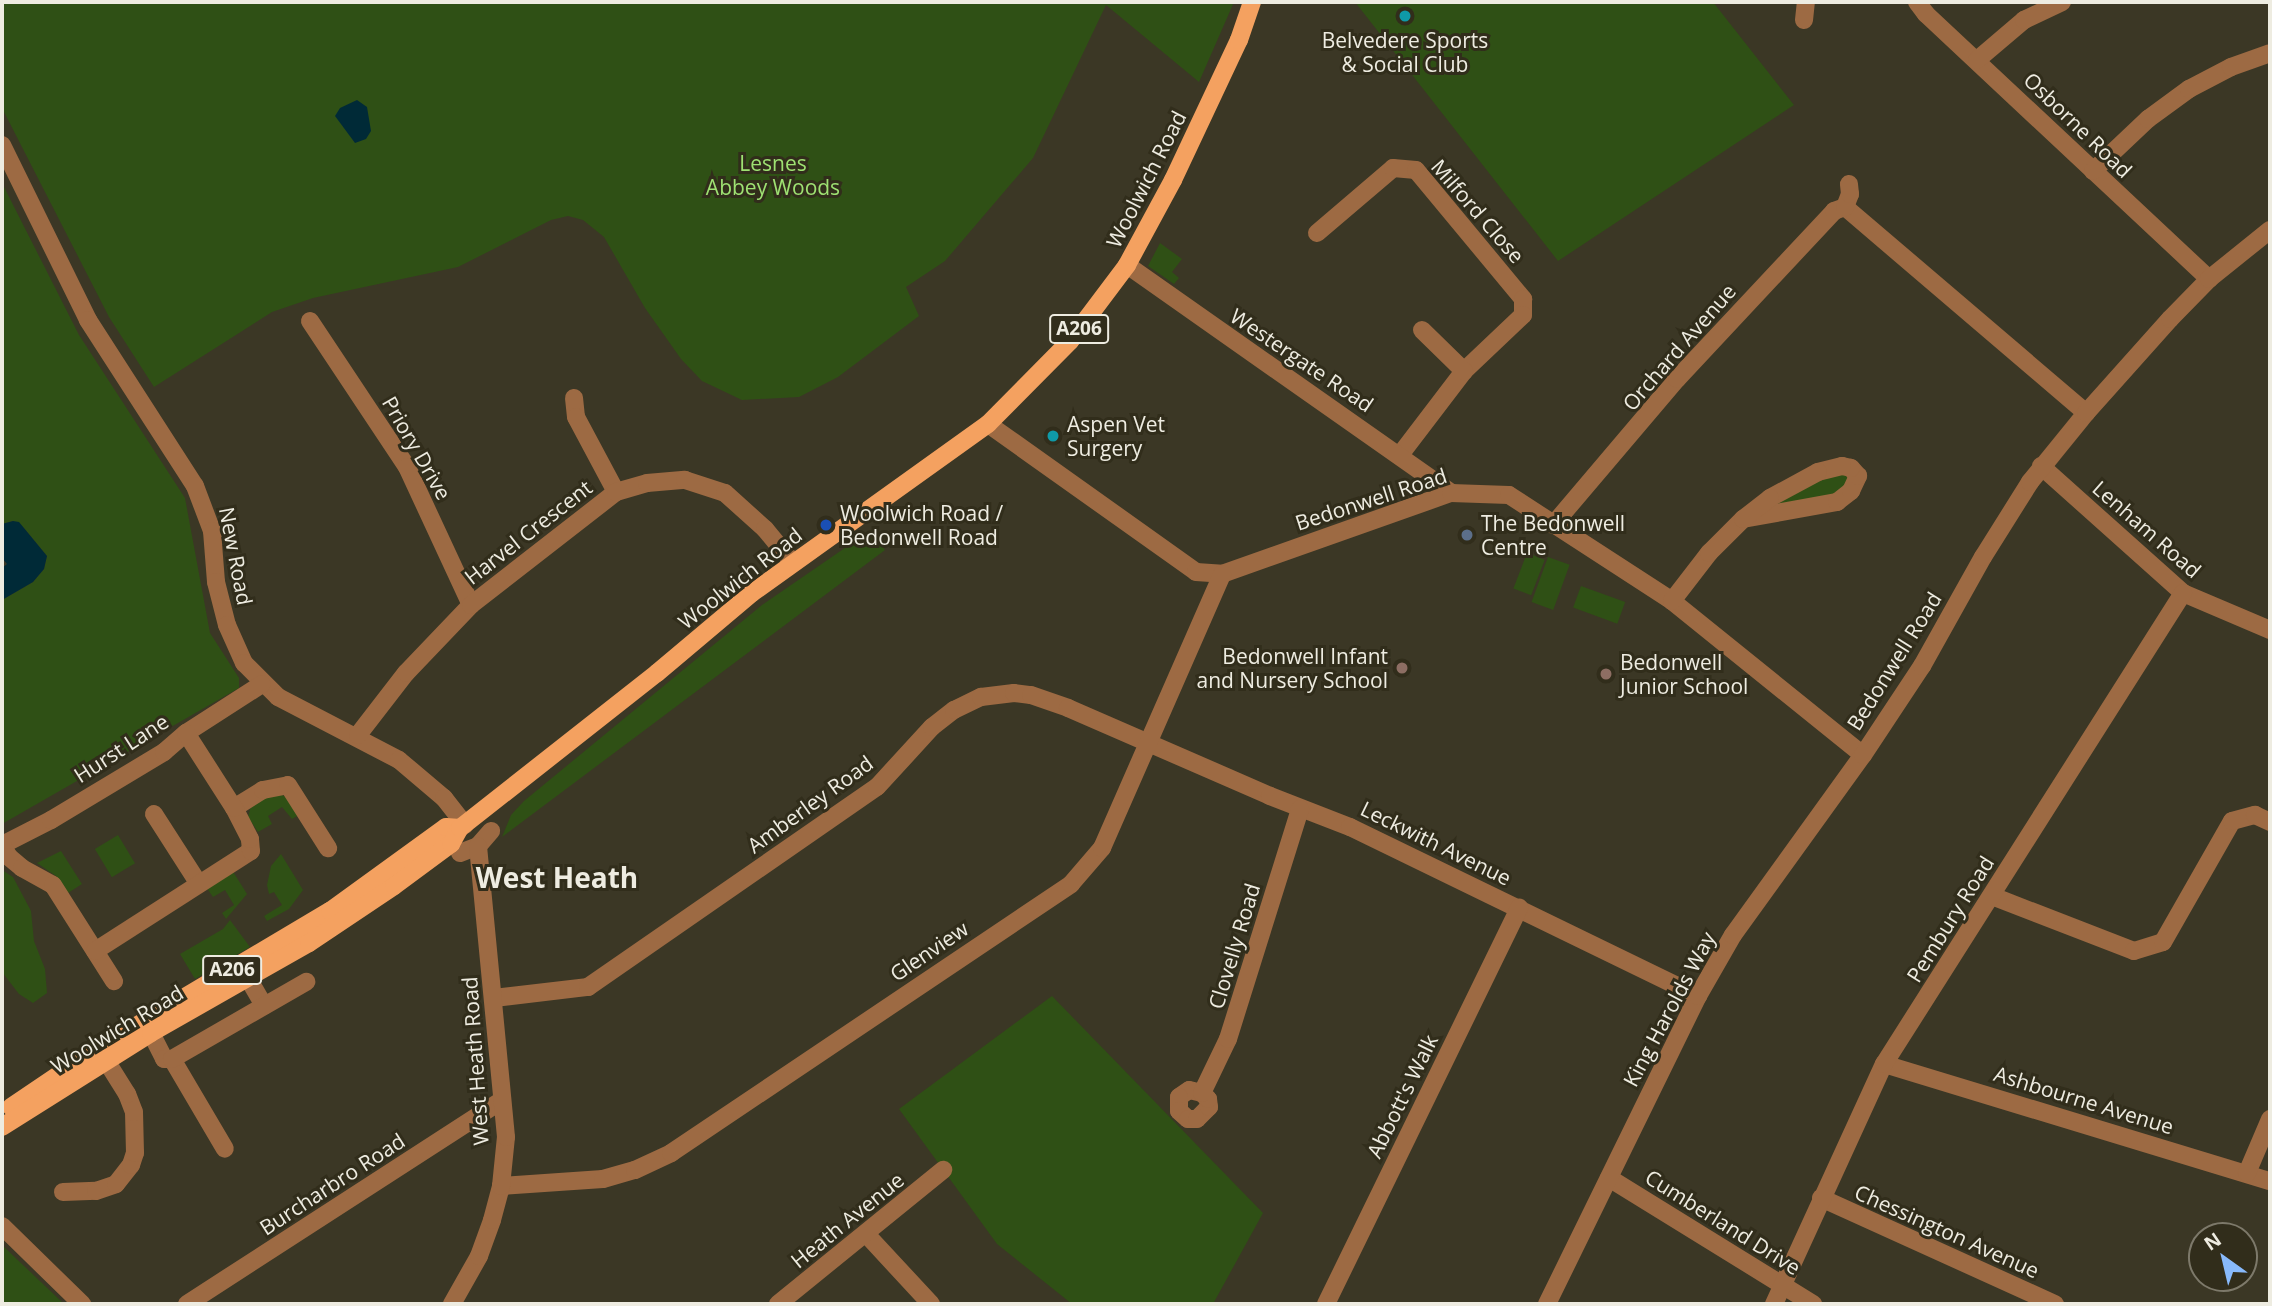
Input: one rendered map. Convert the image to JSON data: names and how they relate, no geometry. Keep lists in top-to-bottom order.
{
  "streets": {
    "main road": ["Woolwich Road", "A206"],
    "street": [
      "Osborne Road",
      "Milford Close",
      "Orchard Avenue",
      "Westergate Road",
      "Priory Drive",
      "Bedonwell Road",
      "Lenham Road",
      "Harvel Crescent",
      "New Road",
      "Hurst Lane",
      "Amberley Road",
      "Leckwith Avenue",
      "Pembury Road",
      "Clovelly Road",
      "Glenview",
      "King Harolds Way",
      "West Heath Road",
      "Abbott's Walk",
      "Ashbourne Avenue",
      "Burcharbro Road",
      "Heath Avenue",
      "Cumberland Drive",
      "Chessington Avenue"
    ]
  },
  "crossings": [
    ["Osborne Road", "Bedonwell Road"],
    ["Woolwich Road", "Westergate Road"],
    ["Woolwich Road", "Harvel Crescent"],
    ["Woolwich Road", "New Road"],
    ["Milford Close", "Westergate Road"],
    ["Orchard Avenue", "Bedonwell Road"],
    ["Westergate Road", "Bedonwell Road"],
    ["Priory Drive", "Harvel Crescent"],
    ["Bedonwell Road", "Lenham Road"],
    ["Bedonwell Road", "Glenview"],
    ["Bedonwell Road", "King Harolds Way"],
    ["Lenham Road", "Pembury Road"],
    ["Harvel Crescent", "New Road"],
    ["New Road", "Hurst Lane"],
    ["Amberley Road", "Leckwith Avenue"],
    ["Amberley Road", "Glenview"],
    ["Amberley Road", "West Heath Road"],
    ["Leckwith Avenue", "Clovelly Road"],
    ["Leckwith Avenue", "Glenview"],
    ["Leckwith Avenue", "King Harolds Way"],
    ["Leckwith Avenue", "Abbott's Walk"],
    ["Pembury Road", "Ashbourne Avenue"],
    ["Pembury Road", "Cumberland Drive"],
    ["Pembury Road", "Chessington Avenue"],
    ["Glenview", "West Heath Road"],
    ["King Harolds Way", "Cumberland Drive"],
    ["West Heath Road", "Burcharbro Road"]
  ],
  "districts": ["West Heath"],
  "parks": ["Lesnes Abbey Woods"],
  "places": [
    "Belvedere Sports & Social Club",
    "Aspen Vet Surgery",
    "Woolwich Road / Bedonwell Road",
    "The Bedonwell Centre",
    "Bedonwell Infant and Nursery School",
    "Bedonwell Junior School"
  ],
  "north": "top left"
}
